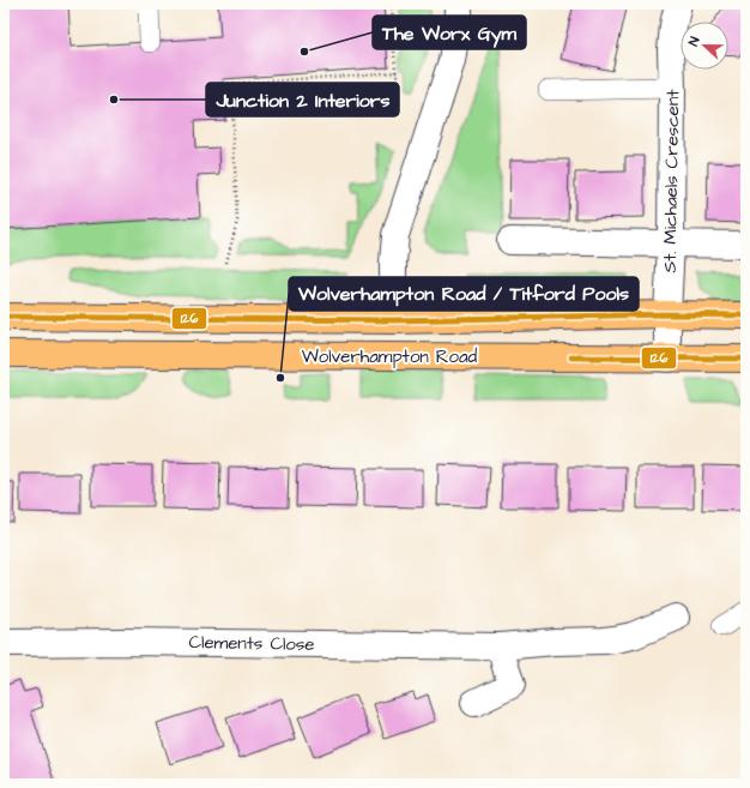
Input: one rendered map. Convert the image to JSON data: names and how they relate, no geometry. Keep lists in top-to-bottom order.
{
  "streets": {
    "highway": ["Wolverhampton Road"],
    "street": ["St. Michaels Crescent", "Clements Close"]
  },
  "crossings": [
    ["St. Michaels Crescent", "Wolverhampton Road"]
  ],
  "places": ["The Worx Gym", "Junction 2 Interiors", "Wolverhampton Road / Titford Pools"],
  "lines": ["transit line 126"],
  "north": "left"
}
